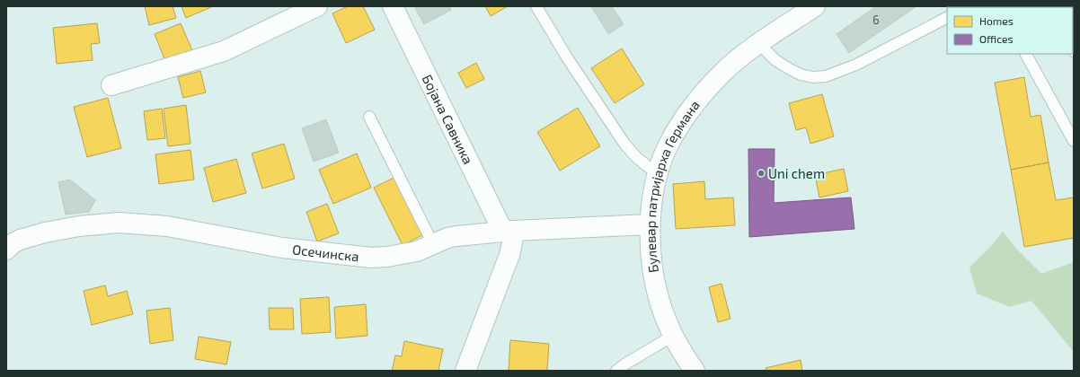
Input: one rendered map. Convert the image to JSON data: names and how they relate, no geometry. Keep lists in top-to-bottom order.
{
  "streets": {
    "street": ["Бојана Савника", "Булевар патријарха Германа", "Осечинска"]
  },
  "crossings": [
    ["Бојана Савника", "Осечинска"],
    ["Булевар патријарха Германа", "Осечинска"]
  ],
  "places": ["Uni chem"],
  "house_numbers": ["6"],
  "legend": ["Homes", "Offices"]
}
